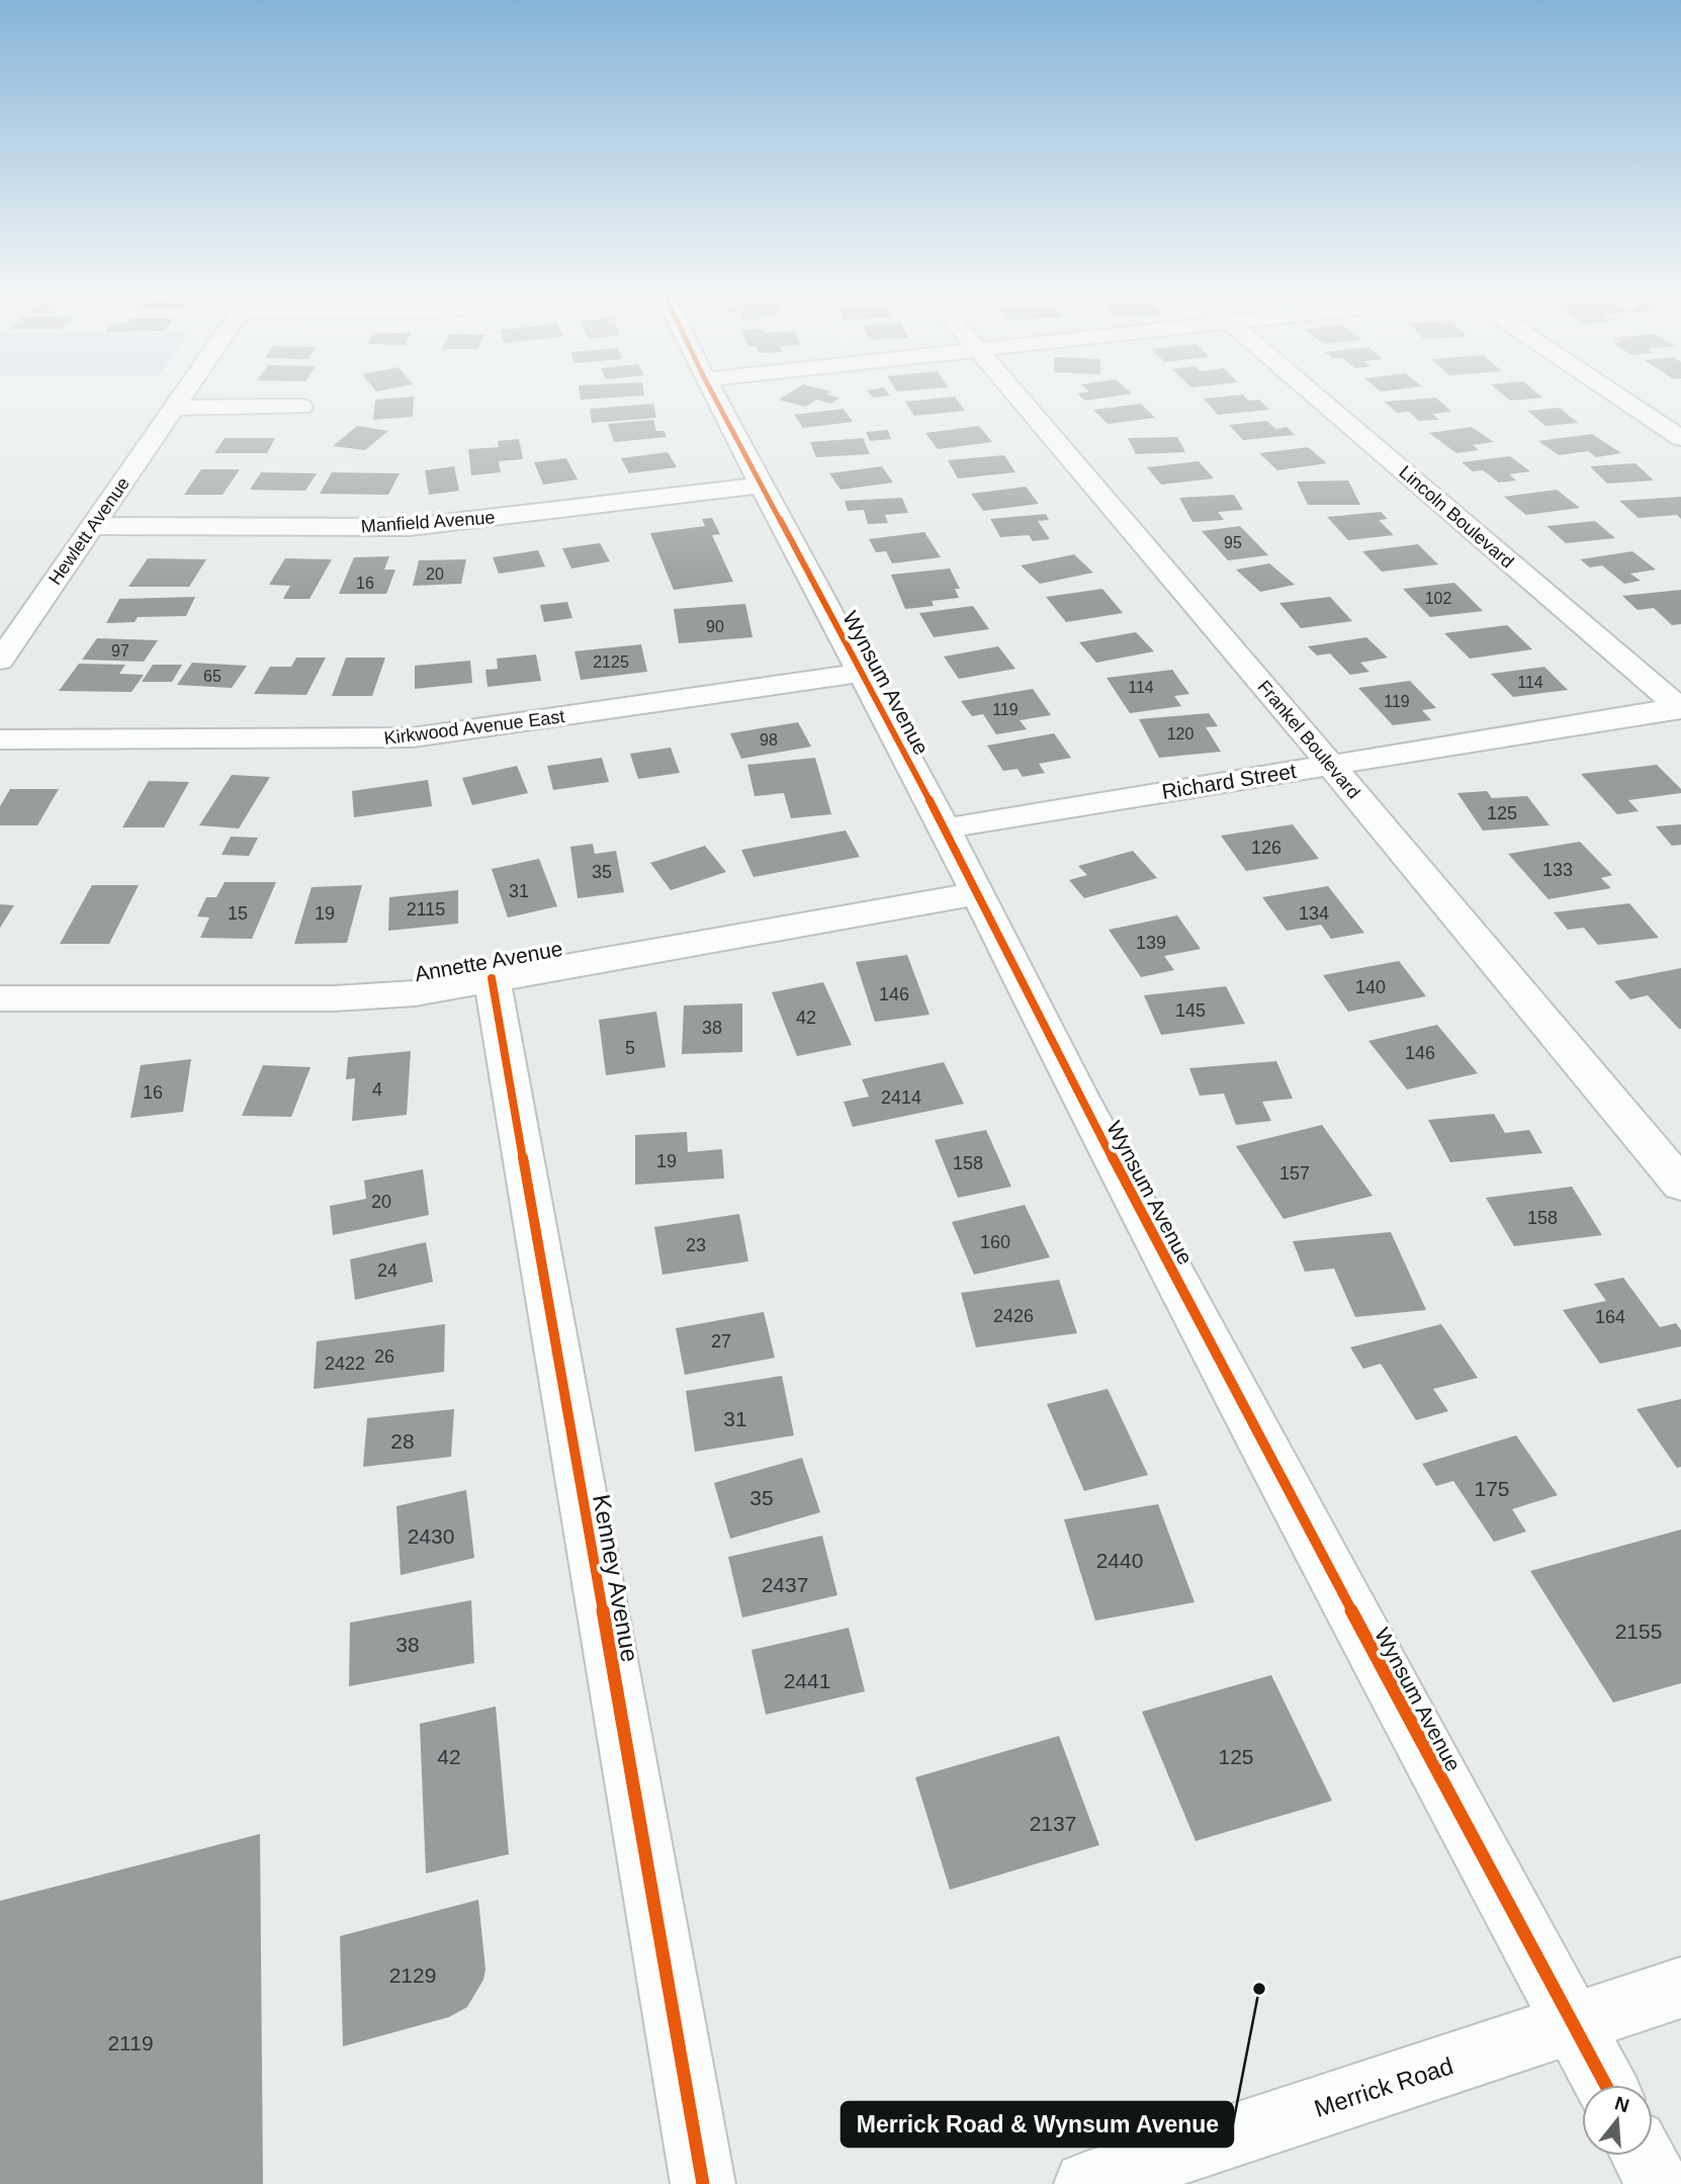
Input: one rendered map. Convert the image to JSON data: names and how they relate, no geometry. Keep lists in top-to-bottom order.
{
  "streets": {
    "street": [
      "Lincoln Boulevard",
      "Manfield Avenue",
      "Hewlett Avenue",
      "Wynsum Avenue",
      "Kirkwood Avenue East",
      "Frankel Boulevard",
      "Richard Street",
      "Annette Avenue",
      "Kenney Avenue",
      "Merrick Road"
    ]
  },
  "crossings": [
    ["Lincoln Boulevard", "Richard Street"],
    ["Manfield Avenue", "Hewlett Avenue"],
    ["Manfield Avenue", "Wynsum Avenue"],
    ["Wynsum Avenue", "Kirkwood Avenue East"],
    ["Wynsum Avenue", "Richard Street"],
    ["Wynsum Avenue", "Annette Avenue"],
    ["Wynsum Avenue", "Merrick Road"],
    ["Frankel Boulevard", "Richard Street"],
    ["Annette Avenue", "Kenney Avenue"]
  ],
  "places": ["Merrick Road & Wynsum Avenue"],
  "house_numbers": [
    "95",
    "20",
    "16",
    "102",
    "90",
    "97",
    "2125",
    "65",
    "114",
    "114",
    "119",
    "119",
    "120",
    "98",
    "125",
    "126",
    "133",
    "35",
    "31",
    "2115",
    "15",
    "19",
    "134",
    "139",
    "140",
    "146",
    "145",
    "42",
    "38",
    "5",
    "146",
    "4",
    "16",
    "2414",
    "19",
    "158",
    "157",
    "20",
    "158",
    "160",
    "23",
    "24",
    "2426",
    "164",
    "27",
    "26",
    "2422",
    "31",
    "28",
    "175",
    "35",
    "2430",
    "2440",
    "2437",
    "2155",
    "38",
    "2441",
    "42",
    "125",
    "2137",
    "2129",
    "2119"
  ],
  "north": "top"
}
